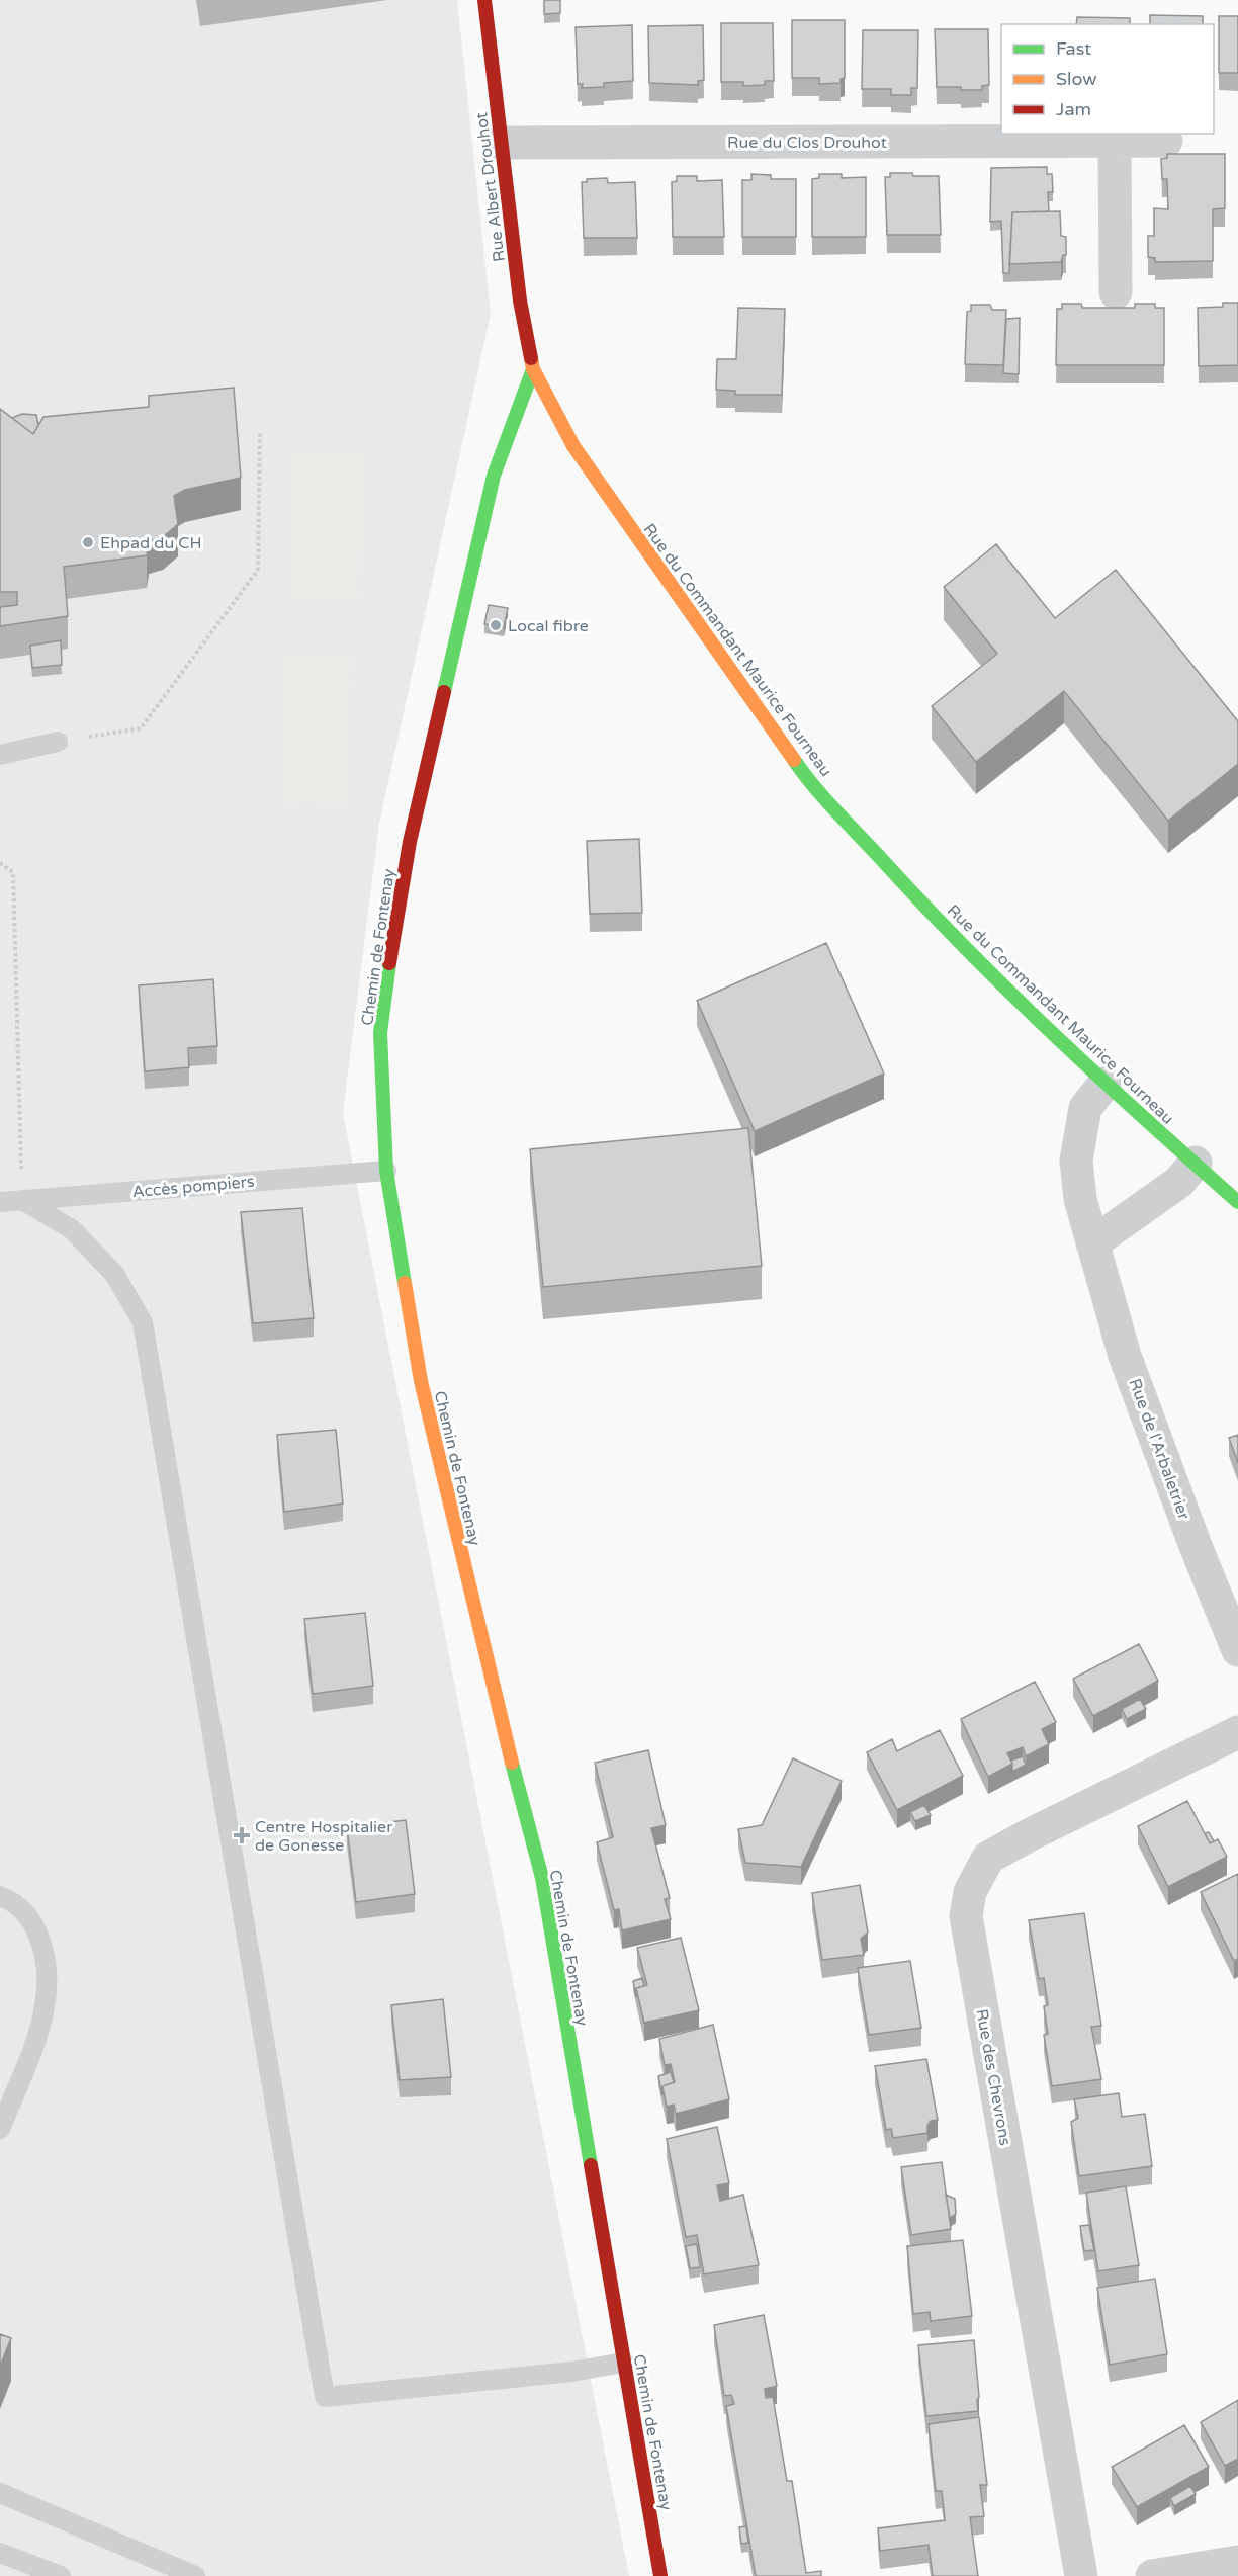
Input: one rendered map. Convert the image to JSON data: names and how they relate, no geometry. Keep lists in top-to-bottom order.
{
  "streets": {
    "street": [
      "Rue du Clos Drouhot",
      "Rue Albert Drouhot",
      "Rue du Commandant Maurice Fourneau",
      "Chemin de Fontenay",
      "Rue de l'Arbaletrier",
      "Rue des Chevrons"
    ],
    "lane": ["Accès pompiers"]
  },
  "crossings": [
    ["Rue du Clos Drouhot", "Rue Albert Drouhot"],
    ["Rue Albert Drouhot", "Rue du Commandant Maurice Fourneau"],
    ["Rue Albert Drouhot", "Chemin de Fontenay"],
    ["Rue du Commandant Maurice Fourneau", "Chemin de Fontenay"],
    ["Rue du Commandant Maurice Fourneau", "Rue de l'Arbaletrier"],
    ["Chemin de Fontenay", "Accès pompiers"]
  ],
  "places": {
    "other": ["Ehpad du CH", "Local fibre"],
    "health": ["Centre Hospitalier de Gonesse"]
  },
  "legend": ["Fast", "Slow", "Jam"]
}
